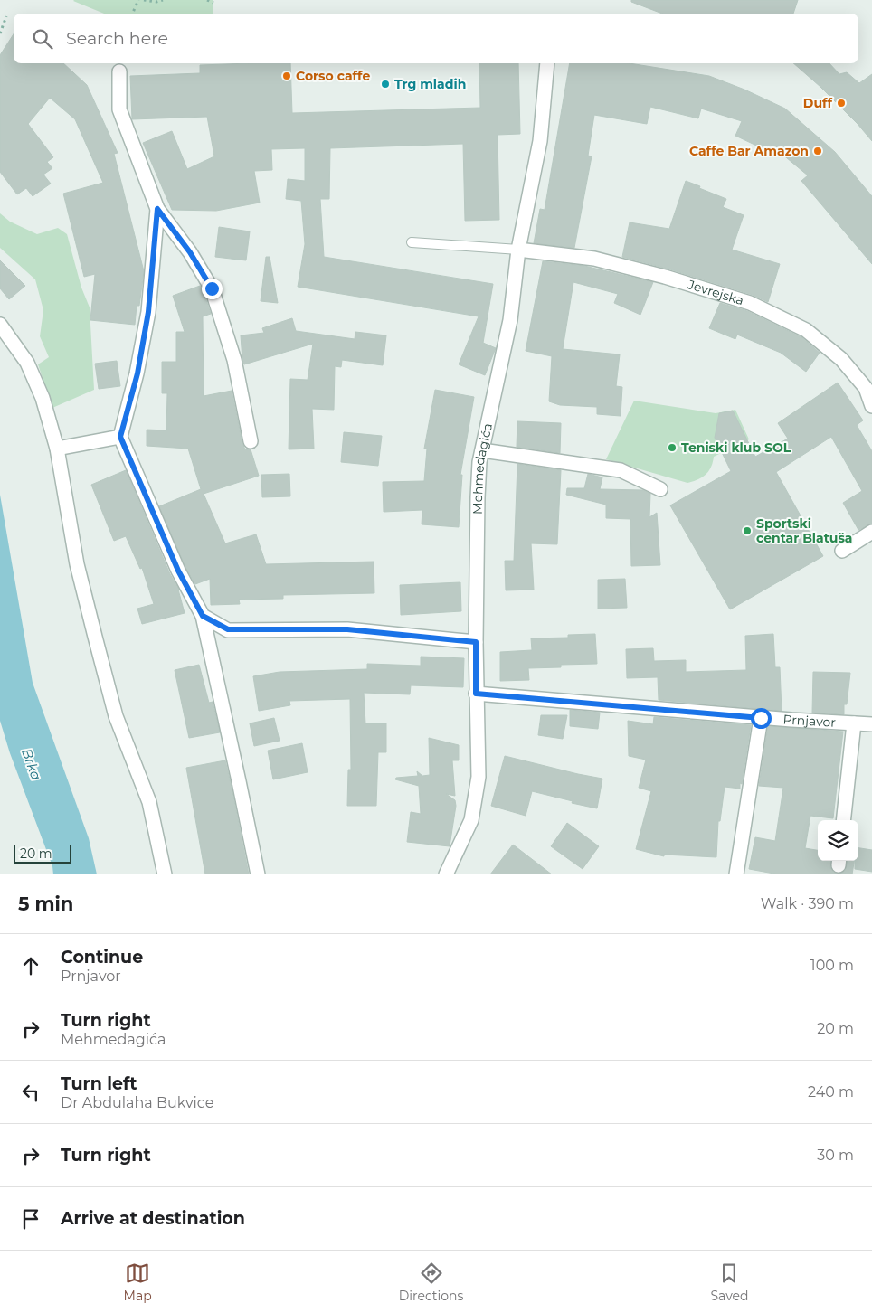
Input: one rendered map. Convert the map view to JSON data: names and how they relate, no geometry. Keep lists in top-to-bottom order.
{
  "streets": {
    "street": ["Jevrejska", "Mehmedagića", "Prnjavor"]
  },
  "crossings": [
    ["Jevrejska", "Mehmedagića"],
    ["Mehmedagića", "Prnjavor"]
  ],
  "water": ["Brka"],
  "places": [
    "Corso caffe",
    "Trg mladih",
    "Duff",
    "Caffe Bar Amazon",
    "Teniski klub SOL",
    "Sportski centar Blatuša"
  ],
  "scale_bar": "20 m",
  "page": {
    "search": "Search here",
    "scale": "20 m",
    "heading": ["5 min", "Walk · 390 m"],
    "list": [
      ["Continue", "Prnjavor", "100 m"],
      ["Turn right", "Mehmedagića", "20 m"],
      ["Turn left", "Dr Abdulaha Bukvice", "240 m"],
      ["Turn right", "30 m"],
      "Arrive at destination"
    ],
    "nav": ["Map", "Directions", "Saved"]
  }
}
